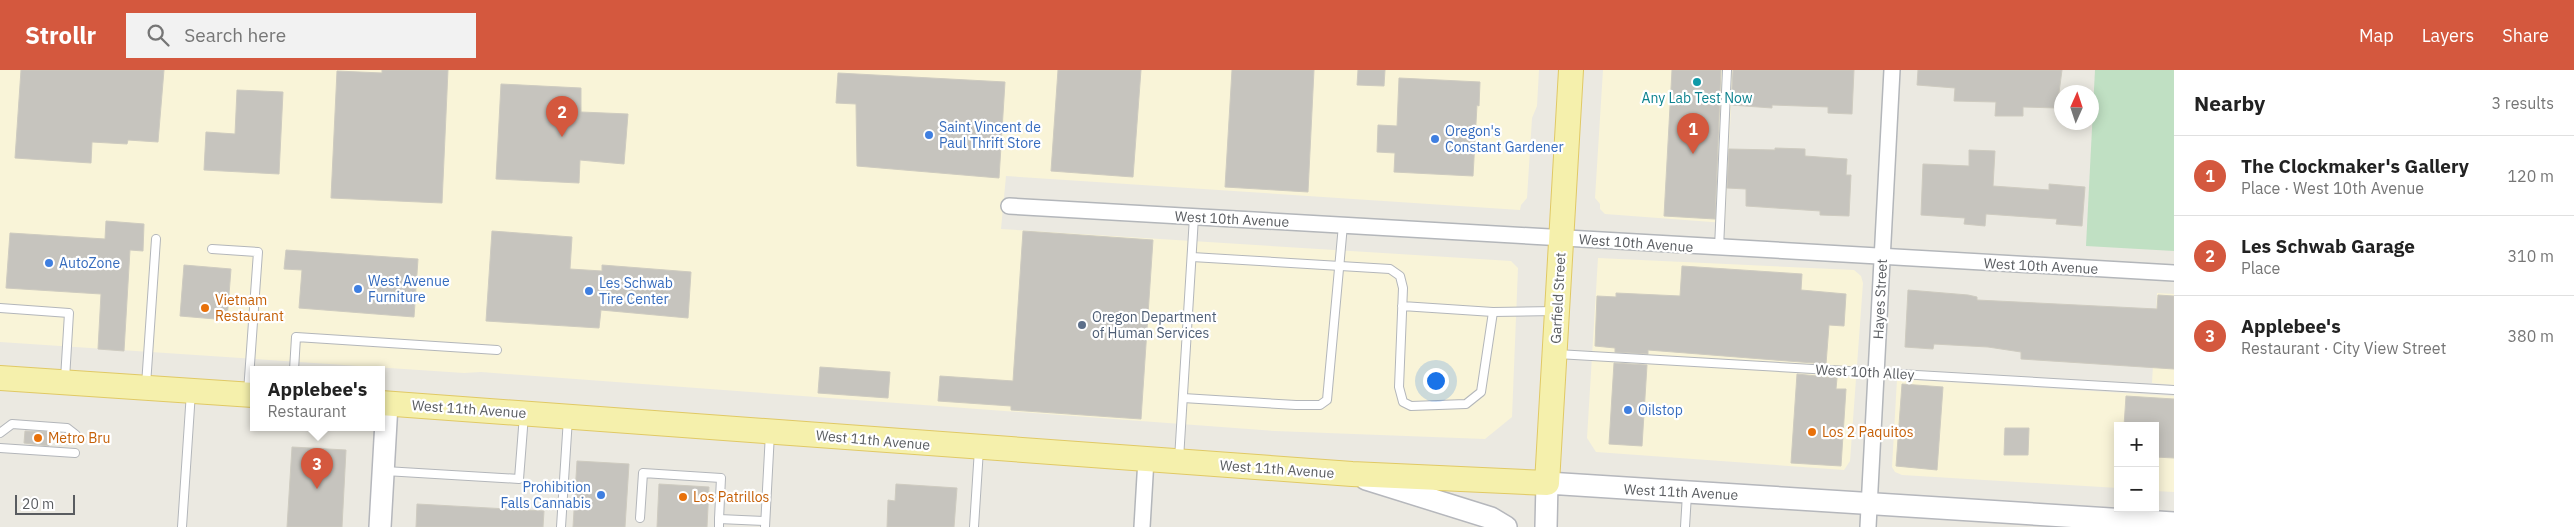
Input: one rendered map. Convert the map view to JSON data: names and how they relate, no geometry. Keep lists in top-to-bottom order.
{
  "streets": {
    "main road": ["Garfield Street", "West 11th Avenue"],
    "street": ["West 10th Avenue", "Hayes Street"],
    "lane": ["West 10th Alley"]
  },
  "crossings": [
    ["West 10th Avenue", "Garfield Street"],
    ["West 10th Avenue", "Hayes Street"],
    ["Garfield Street", "West 10th Alley"],
    ["Garfield Street", "West 11th Avenue"],
    ["Hayes Street", "West 10th Alley"],
    ["Hayes Street", "West 11th Avenue"]
  ],
  "places": [
    "Any Lab Test Now",
    "Saint Vincent de Paul Thrift Store",
    "Oregon's Constant Gardener",
    "AutoZone",
    "West Avenue Furniture",
    "Les Schwab Tire Center",
    "Vietnam Restaurant",
    "Oregon Department of Human Services",
    "Oilstop",
    "Los 2 Paquitos",
    "Metro Bru",
    "Prohibition Falls Cannabis",
    "Los Patrillos"
  ],
  "scale_bar": "20 m",
  "north": "top",
  "page": {
    "header": "Strollr",
    "search": "Search here",
    "nav": ["Map", "Layers", "Share"],
    "heading": ["Nearby", "3 results"],
    "pins": ["2", "1", "3"],
    "list": [
      {
        "mark": "1",
        "name": "The Clockmaker's Gallery",
        "note": "Place · West 10th Avenue",
        "value": "120 m"
      },
      {
        "mark": "2",
        "name": "Les Schwab Garage",
        "note": "Place",
        "value": "310 m"
      },
      {
        "mark": "3",
        "name": "Applebee's",
        "note": "Restaurant · City View Street",
        "value": "380 m"
      }
    ],
    "popup": ["Applebee's", "Restaurant"],
    "map_buttons": ["+", "−"],
    "scale": "20 m"
  }
}
